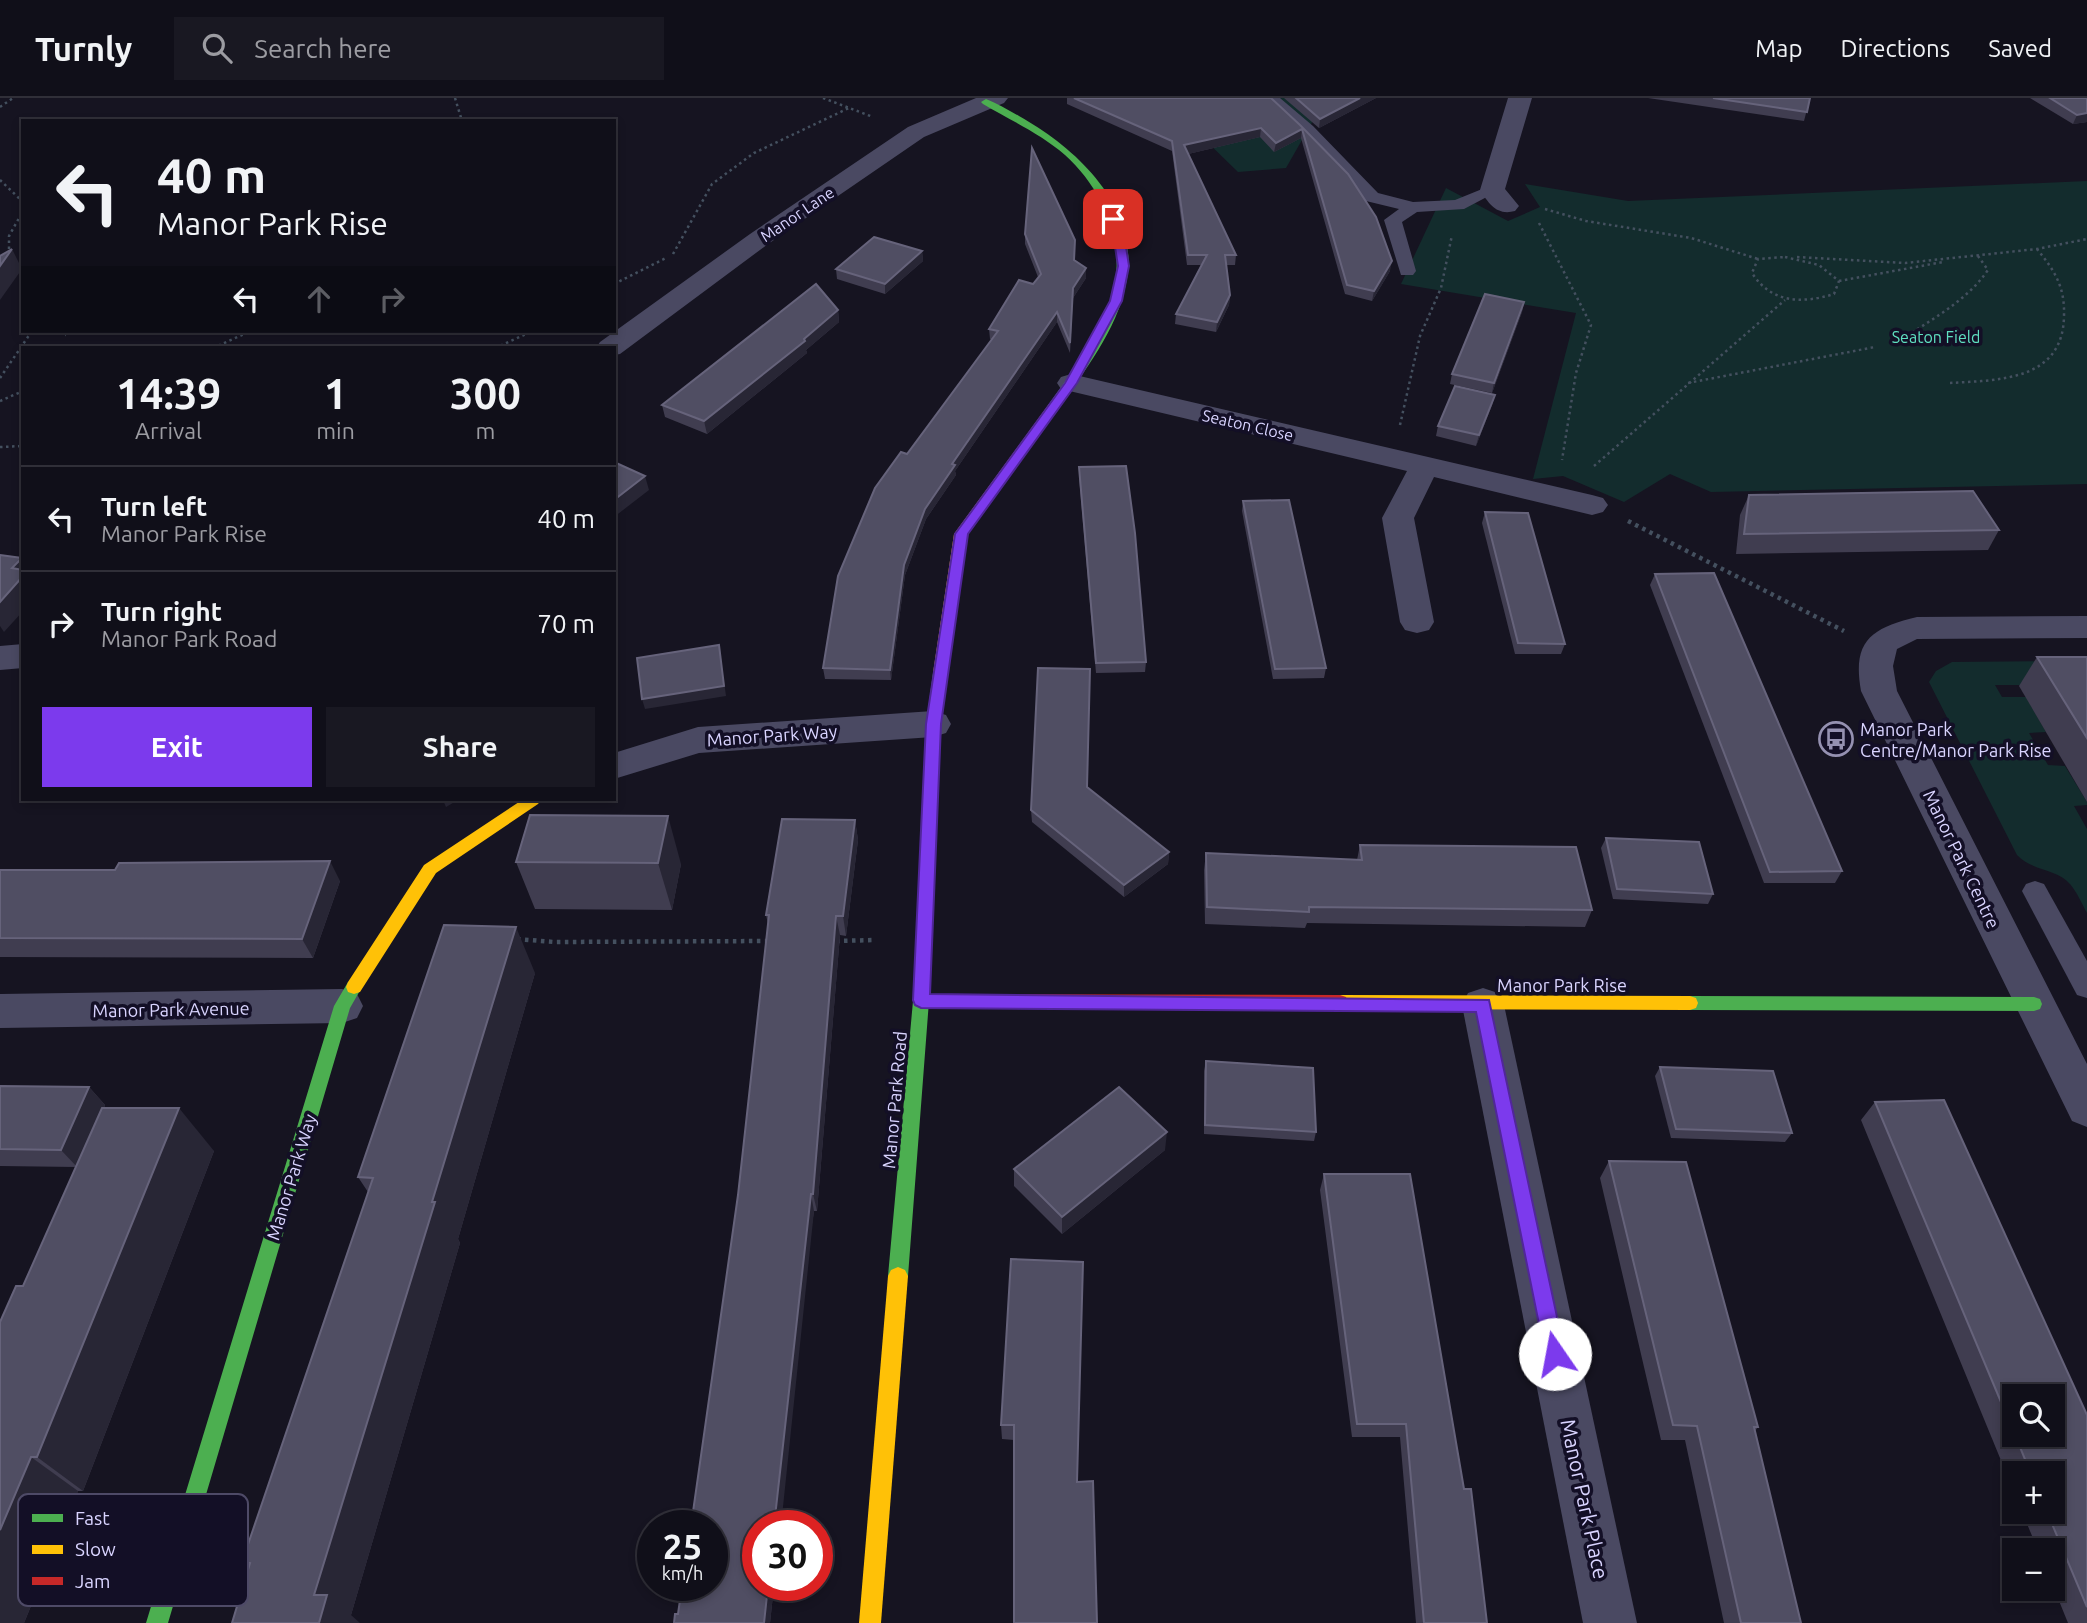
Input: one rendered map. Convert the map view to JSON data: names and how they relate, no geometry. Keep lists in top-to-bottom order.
{
  "streets": {
    "street": [
      "Manor Lane",
      "Seaton Close",
      "Manor Park Way",
      "Manor Park Centre",
      "Manor Park Rise",
      "Manor Park Avenue",
      "Manor Park Road",
      "Manor Park Place"
    ]
  },
  "crossings": [
    ["Manor Lane", "Manor Park Road"],
    ["Seaton Close", "Manor Park Road"],
    ["Manor Park Way", "Manor Park Avenue"],
    ["Manor Park Way", "Manor Park Road"],
    ["Manor Park Centre", "Manor Park Rise"],
    ["Manor Park Rise", "Manor Park Road"],
    ["Manor Park Rise", "Manor Park Place"]
  ],
  "parks": ["Seaton Field"],
  "places": {
    "bus stop": ["Manor Park Centre/Manor Park Rise"]
  },
  "legend": ["Fast", "Slow", "Jam"],
  "page": {
    "header": "Turnly",
    "search": "Search here",
    "nav": ["Map", "Directions", "Saved"],
    "turn": ["40 m", "Manor Park Rise"],
    "eta": [
      "14:39",
      "Arrival",
      "1",
      "min",
      "300",
      "m"
    ],
    "list": [
      {
        "name": "Turn left",
        "note": "Manor Park Rise",
        "value": "40 m"
      },
      {
        "name": "Turn right",
        "note": "Manor Park Road",
        "value": "70 m"
      }
    ],
    "buttons": ["Exit", "Share"],
    "map_buttons": ["+", "−"],
    "speed": "25 km/h",
    "limit": "30"
  }
}
